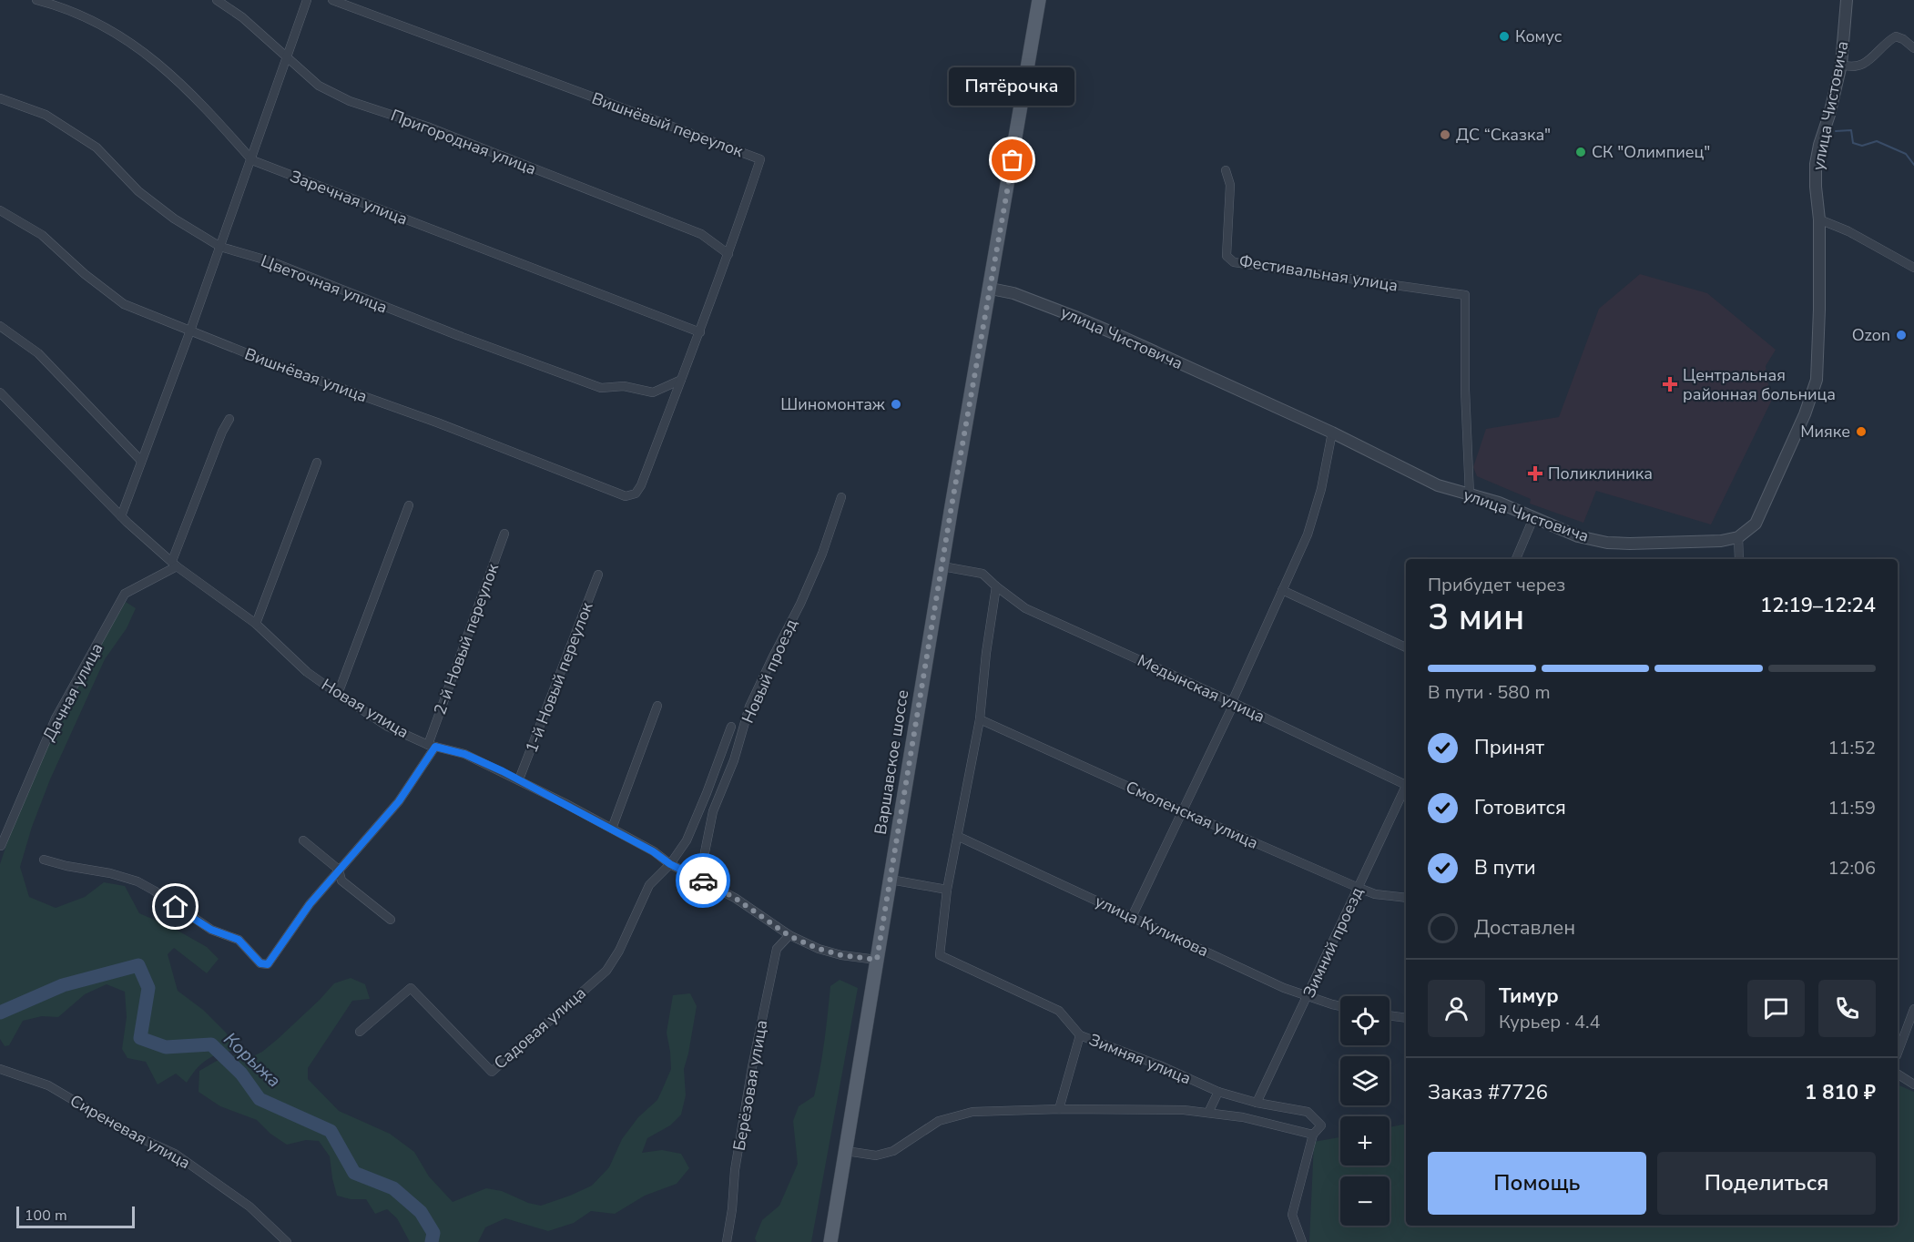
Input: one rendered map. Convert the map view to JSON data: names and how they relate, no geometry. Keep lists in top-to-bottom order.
{
  "streets": {
    "main road": ["Варшавское шоссе"],
    "street": [
      "улица Чистовича",
      "Вишнёвый переулок",
      "Пригородная улица",
      "Заречная улица",
      "Фестивальная улица",
      "Цветочная улица",
      "Вишнёвая улица",
      "2-й Новый переулок",
      "Новый проезд",
      "1-й Новый переулок",
      "Медынская улица",
      "Дачная улица",
      "Новая улица",
      "Смоленская улица",
      "улица Куликова",
      "Зимний проезд",
      "Садовая улица",
      "Зимняя улица",
      "Берёзовая улица",
      "Сиреневая улица"
    ]
  },
  "crossings": [
    ["улица Чистовича", "Фестивальная улица"],
    ["улица Чистовича", "Варшавское шоссе"],
    ["Вишнёвый переулок", "Пригородная улица"],
    ["Вишнёвый переулок", "Заречная улица"],
    ["Вишнёвый переулок", "Цветочная улица"],
    ["Вишнёвый переулок", "Вишнёвая улица"],
    ["2-й Новый переулок", "Новая улица"],
    ["Новый проезд", "Новая улица"],
    ["1-й Новый переулок", "Новая улица"],
    ["Медынская улица", "Варшавское шоссе"],
    ["Дачная улица", "Новая улица"],
    ["Новая улица", "Варшавское шоссе"],
    ["Новая улица", "Садовая улица"],
    ["Новая улица", "Берёзовая улица"],
    ["Смоленская улица", "Зимний проезд"],
    ["улица Куликова", "Зимний проезд"],
    ["Зимний проезд", "Зимняя улица"]
  ],
  "water": ["Корыжа"],
  "places": {
    "other": [
      "Комус",
      "ДС “Сказка\"",
      "СК \"Олимпиец\"",
      "Пятёрочка",
      "Ozon",
      "Шиномонтаж",
      "Мияке"
    ],
    "health": ["Центральная районная больница", "Поликлиника"]
  },
  "scale_bar": "100 m",
  "page": {
    "bubble": "Пятёрочка",
    "heading": ["3 мин", "Прибудет через", "12:19–12:24"],
    "panel": [
      "Тимур",
      "Курьер · 4.4",
      "Заказ #7726",
      "1 810 ₽"
    ],
    "bar": "В пути · 580 m",
    "list": [
      ["Принят", "11:52"],
      ["Готовится", "11:59"],
      ["В пути", "12:06"],
      "Доставлен"
    ],
    "map_buttons": ["+", "−"],
    "buttons": ["Помощь", "Поделиться"],
    "scale": "100 m"
  }
}
